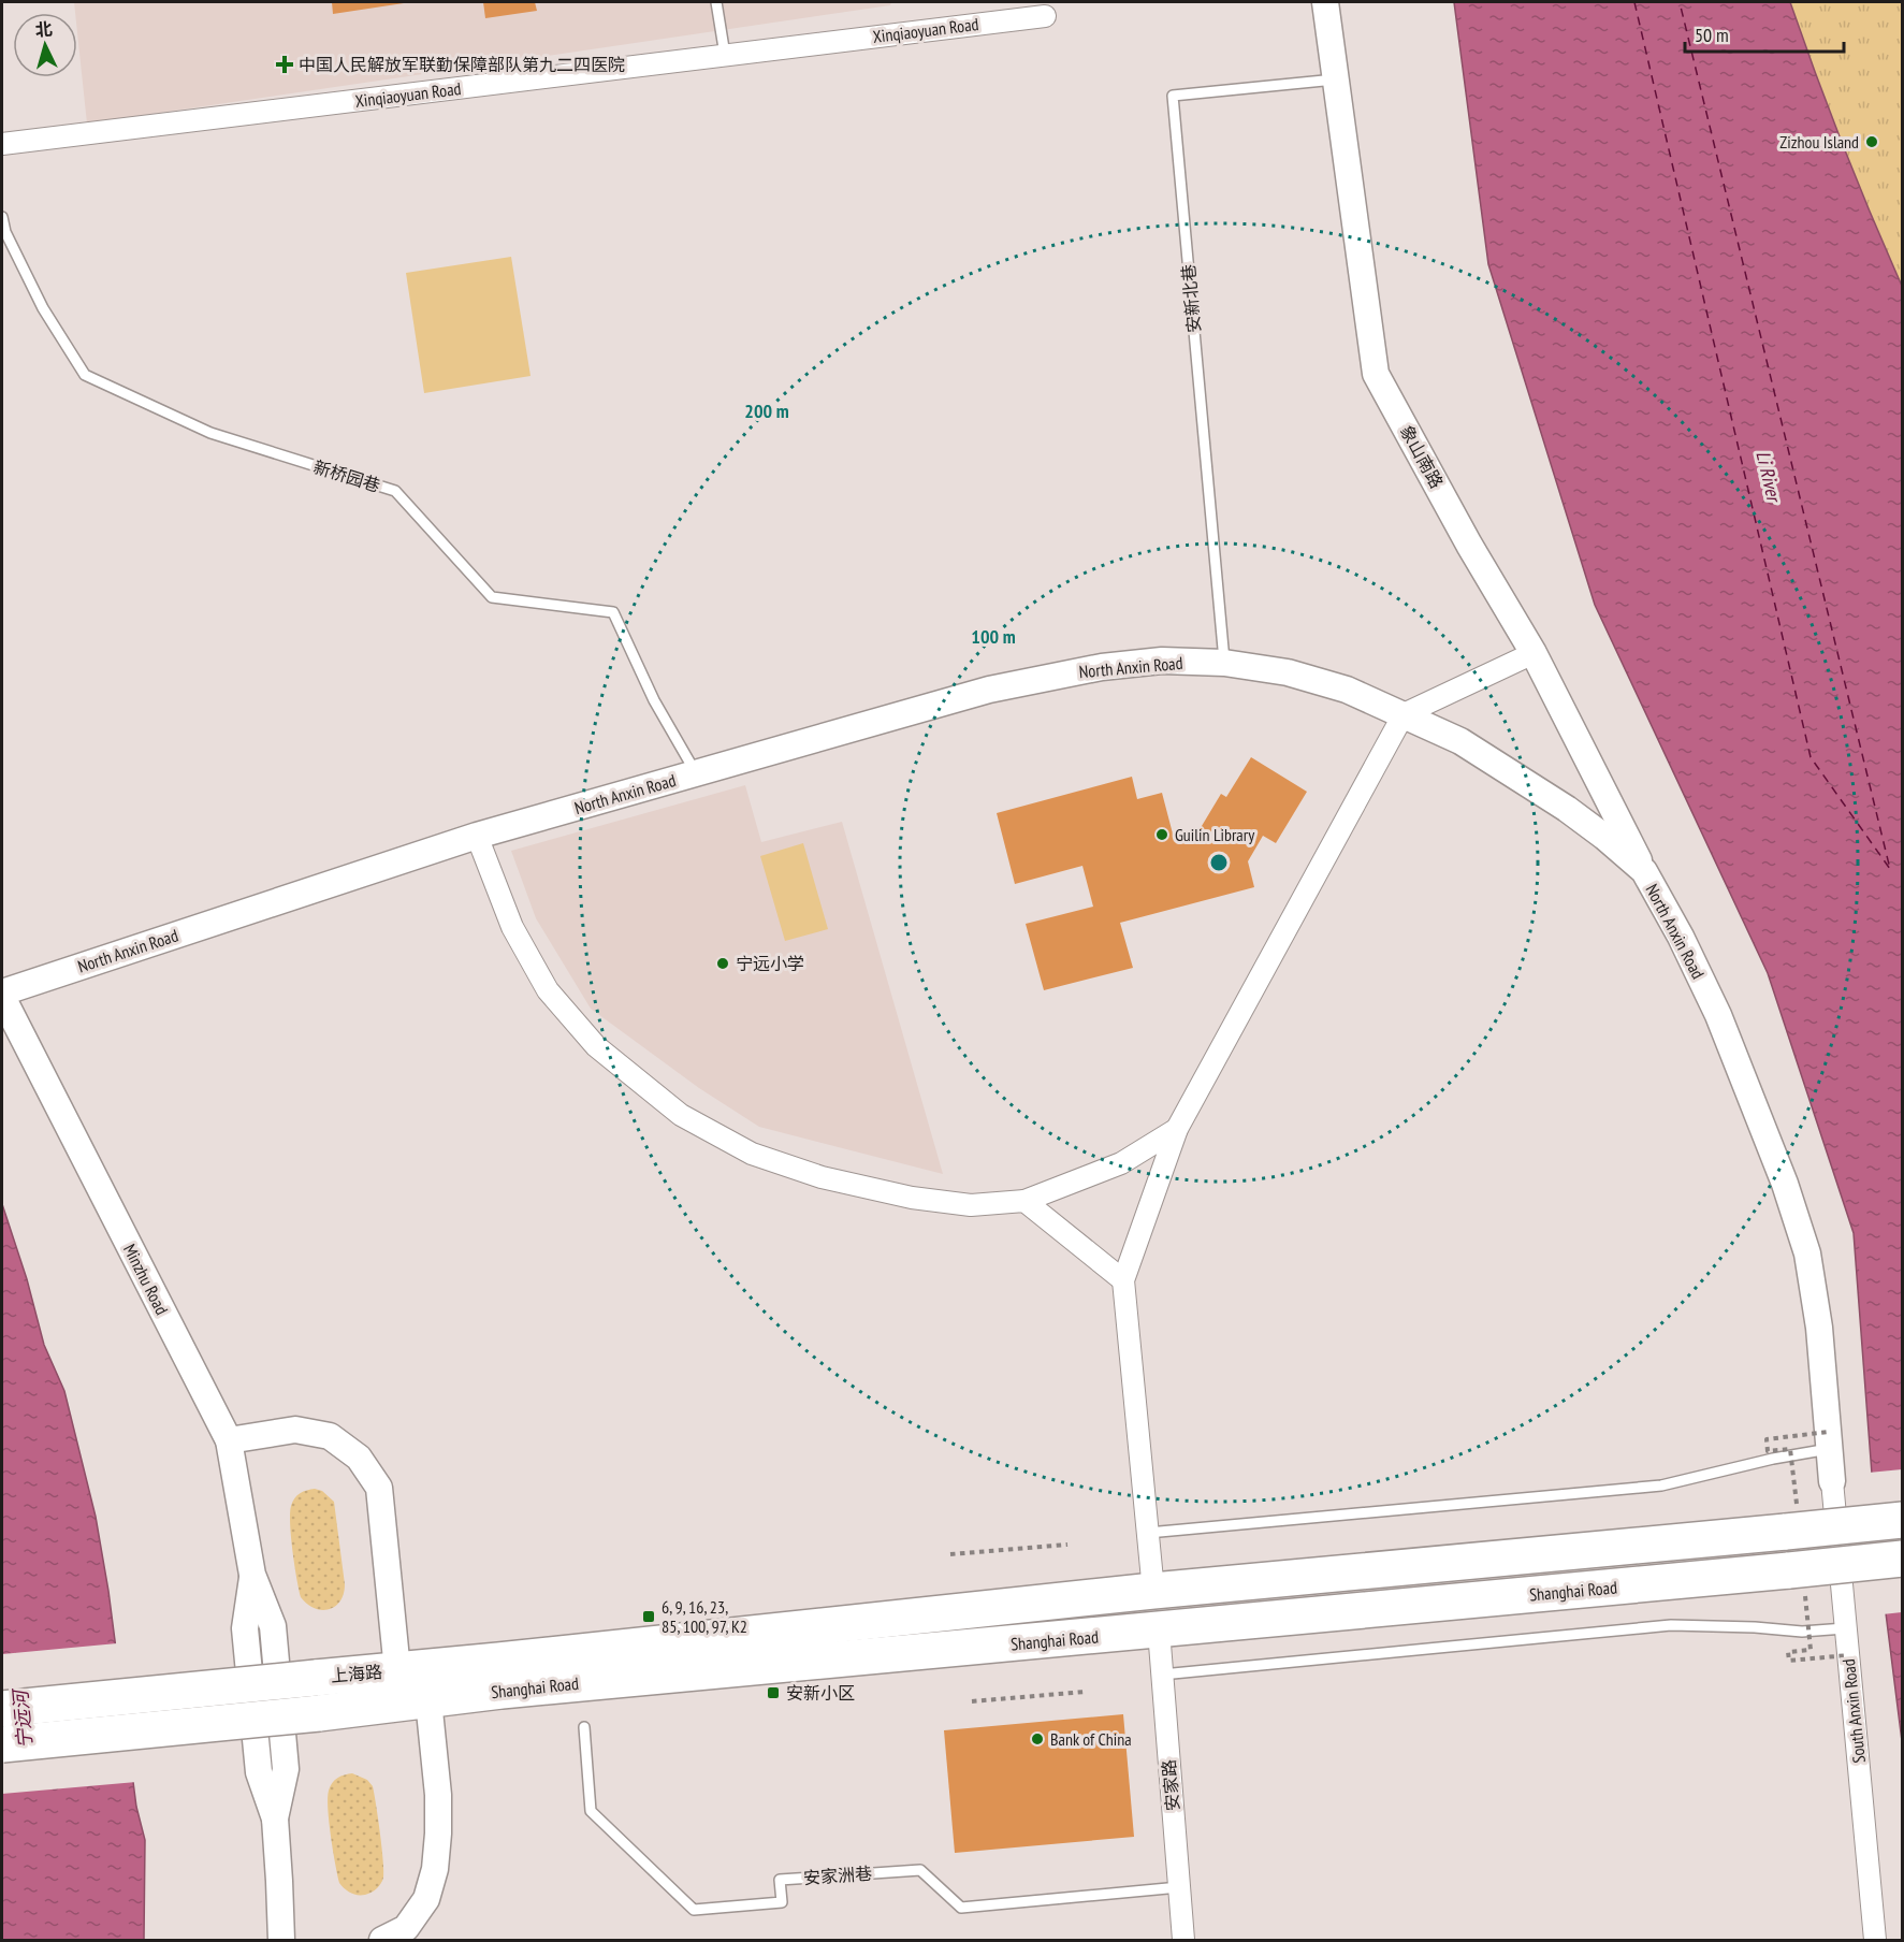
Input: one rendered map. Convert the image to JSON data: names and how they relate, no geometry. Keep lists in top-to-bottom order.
{
  "streets": {
    "highway": ["Shanghai Road", "上海路"],
    "street": [
      "Xinqiaoyuan Road",
      "象山南路",
      "North Anxin Road",
      "Minzhu Road",
      "South Anxin Road",
      "安家路"
    ],
    "lane": ["安新北巷", "新桥园巷", "安家洲巷"]
  },
  "crossings": [
    ["安新北巷", "象山南路"],
    ["安新北巷", "North Anxin Road"],
    ["象山南路", "North Anxin Road"],
    ["新桥园巷", "North Anxin Road"],
    ["North Anxin Road", "Minzhu Road"],
    ["North Anxin Road", "South Anxin Road"],
    ["Shanghai Road", "上海路"],
    ["Shanghai Road", "安家路"],
    ["安家路", "安家洲巷"]
  ],
  "water": ["Li River", "宁远河"],
  "places": {
    "health": ["中国人民解放军联勤保障部队第九二四医院"],
    "other": [
      "Zizhou Island",
      "Guilin Library",
      "宁远小学",
      "Bank of China"
    ],
    "transit": ["6, 9, 16, 23, 85, 100, 97, K2", "安新小区"]
  },
  "scale_bar": "50 m",
  "north": "top",
  "rings": ["200 m", "100 m"]
}
